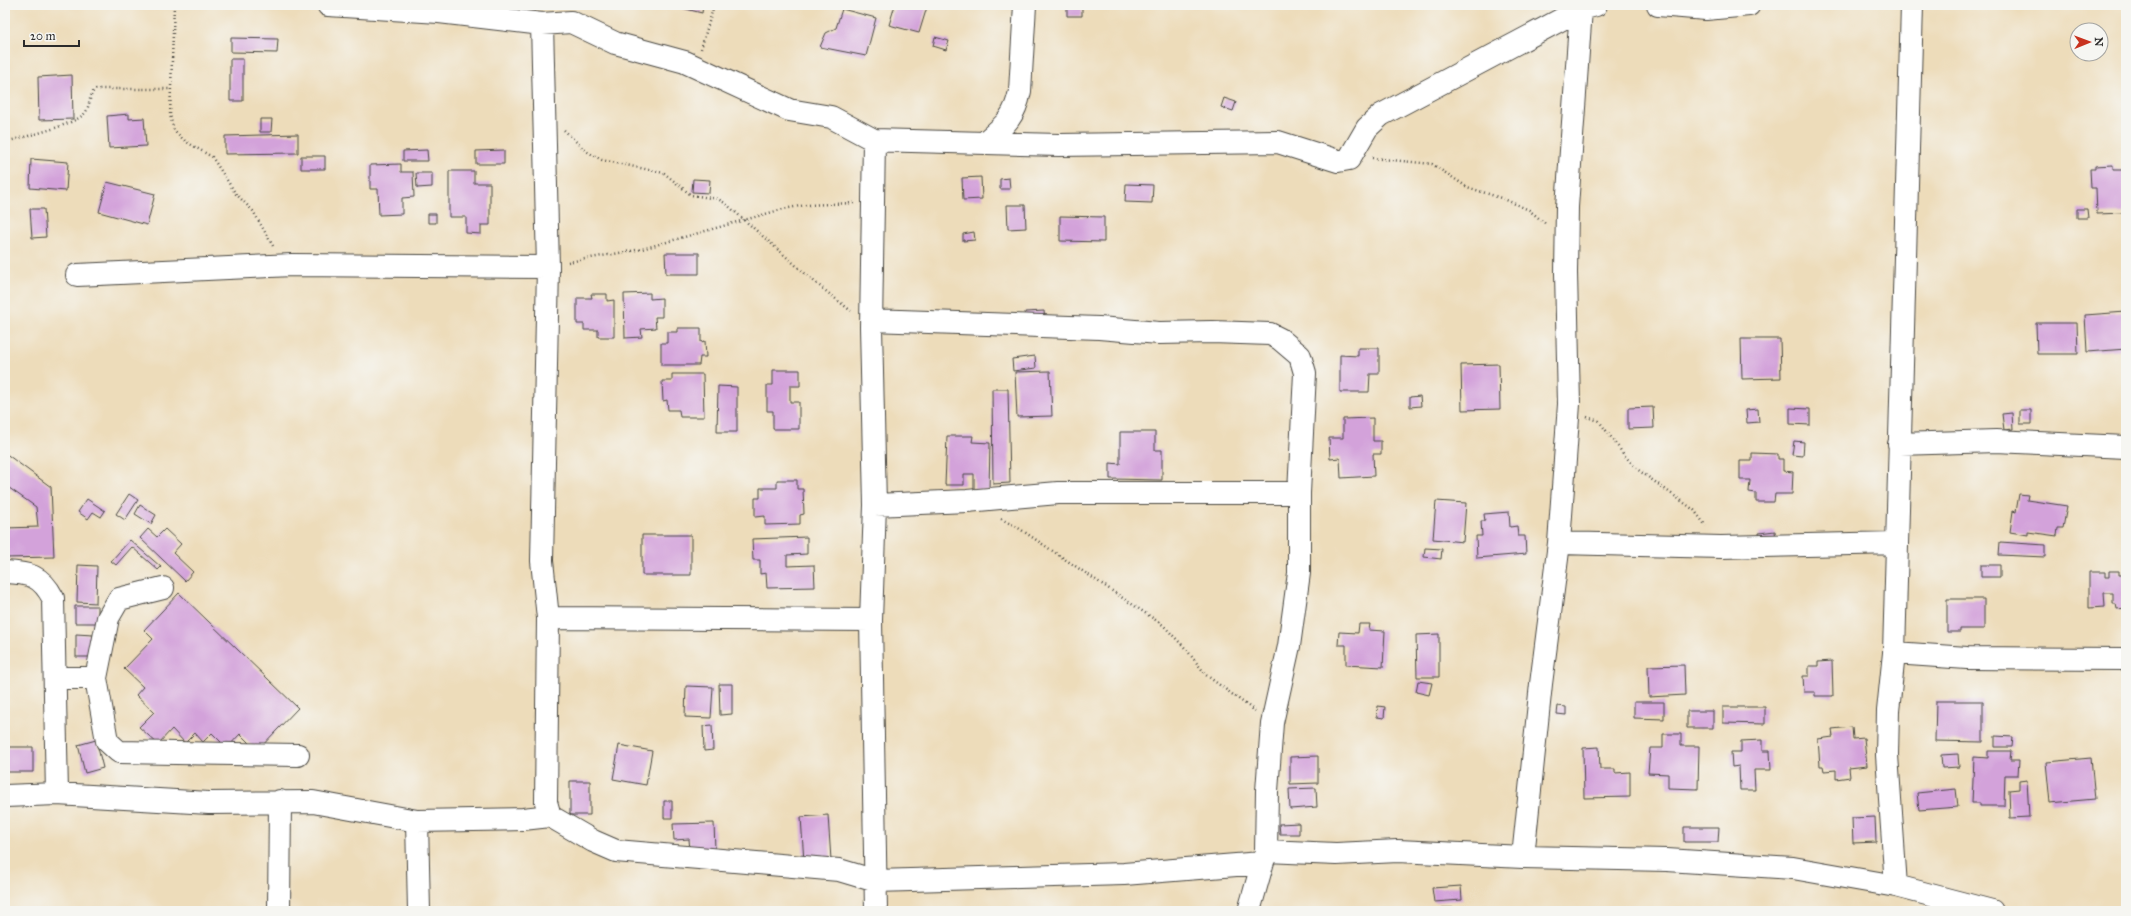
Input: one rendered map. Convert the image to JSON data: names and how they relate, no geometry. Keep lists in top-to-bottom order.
{
  "scale_bar": "20 m",
  "north": "right"
}
